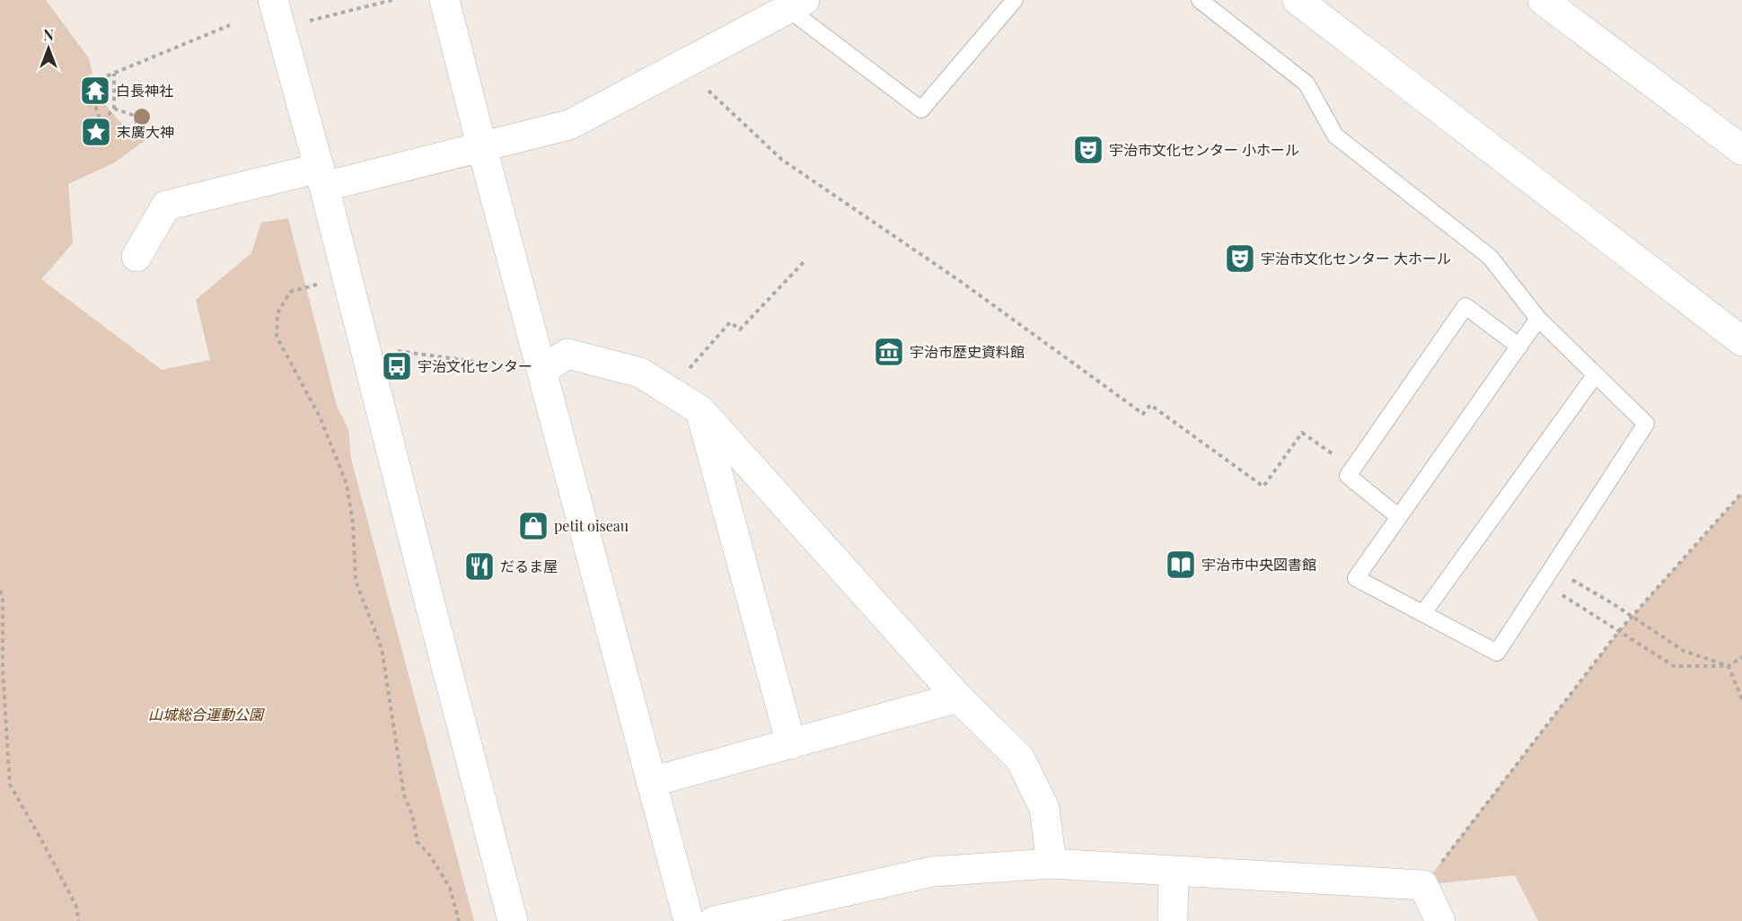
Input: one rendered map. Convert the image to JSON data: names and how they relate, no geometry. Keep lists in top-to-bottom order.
{
  "parks": ["山城総合運動公園"],
  "places": {
    "temple": ["白長神社"],
    "place": ["末廣大神"],
    "theatre": ["宇治市文化センター 小ホール", "宇治市文化センター 大ホール"],
    "museum": ["宇治市歴史資料館"],
    "bus stop": ["宇治文化センター"],
    "shop": ["petit oiseau"],
    "library": ["宇治市中央図書館"],
    "restaurant": ["だるま屋"]
  },
  "north": "top"
}
